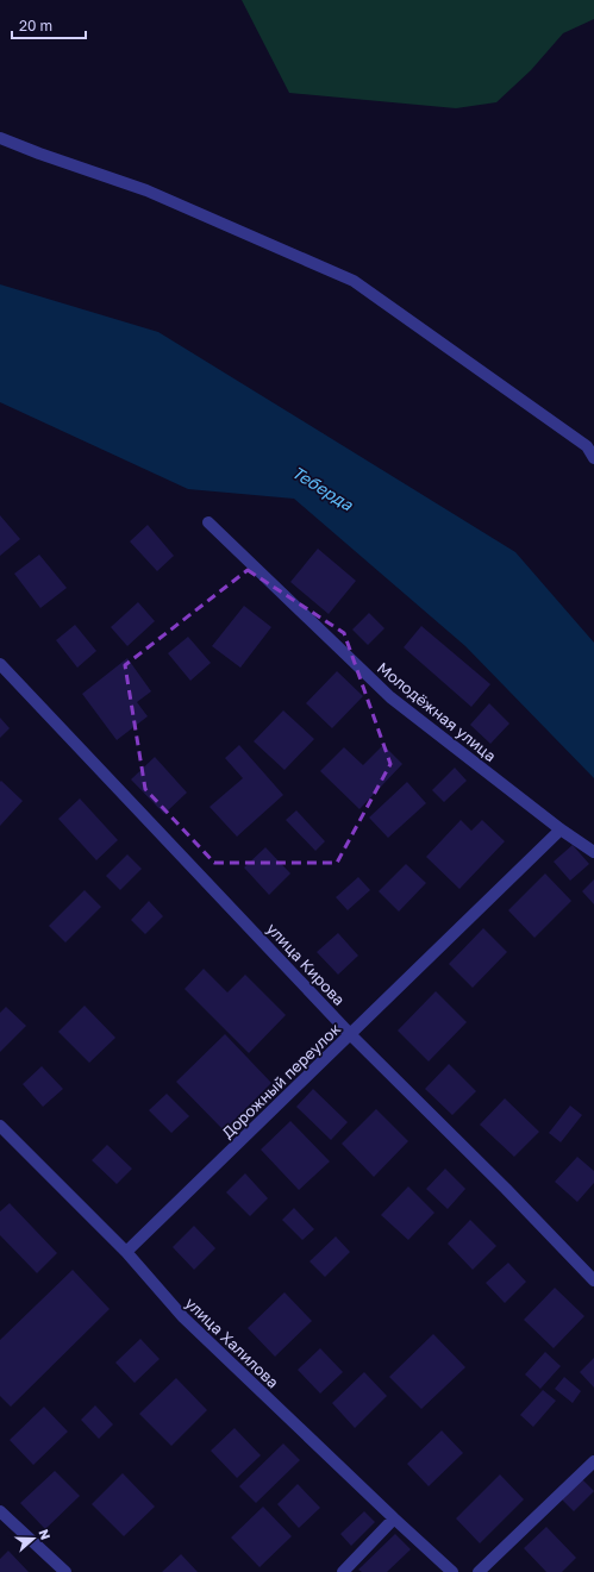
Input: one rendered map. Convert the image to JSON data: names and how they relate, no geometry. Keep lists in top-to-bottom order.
{
  "streets": {
    "street": [
      "Молодёжная улица",
      "улица Кирова",
      "Дорожный переулок",
      "улица Халилова"
    ]
  },
  "crossings": [
    ["Молодёжная улица", "Дорожный переулок"],
    ["улица Кирова", "Дорожный переулок"],
    ["Дорожный переулок", "улица Халилова"]
  ],
  "water": ["Теберда"],
  "scale_bar": "20 m",
  "north": "right"
}
